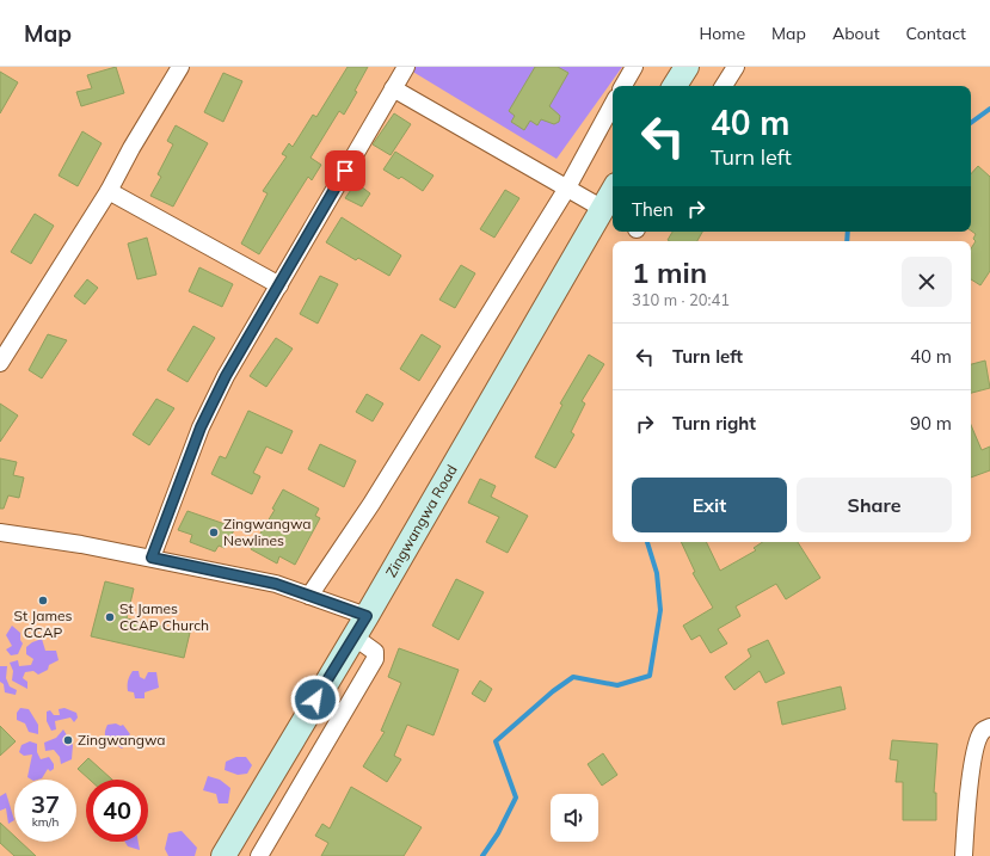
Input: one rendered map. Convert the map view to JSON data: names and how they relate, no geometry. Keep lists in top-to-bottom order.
{
  "streets": {
    "street": ["Zingwangwa Road"]
  },
  "places": [
    "Zingwangwa Newlines",
    "St James CCAP",
    "St James CCAP Church",
    "Zingwangwa"
  ],
  "page": {
    "header": "Map",
    "nav": [
      "Home",
      "Map",
      "About",
      "Contact"
    ],
    "turn": ["40 m", "Turn left"],
    "then": "Then",
    "heading": ["1 min", "310 m · 20:41"],
    "list": [
      {
        "name": "Turn left",
        "value": "40 m"
      },
      {
        "name": "Turn right",
        "value": "90 m"
      }
    ],
    "buttons": ["Exit", "Share"],
    "speed": "37 km/h",
    "limit": "40"
  }
}
